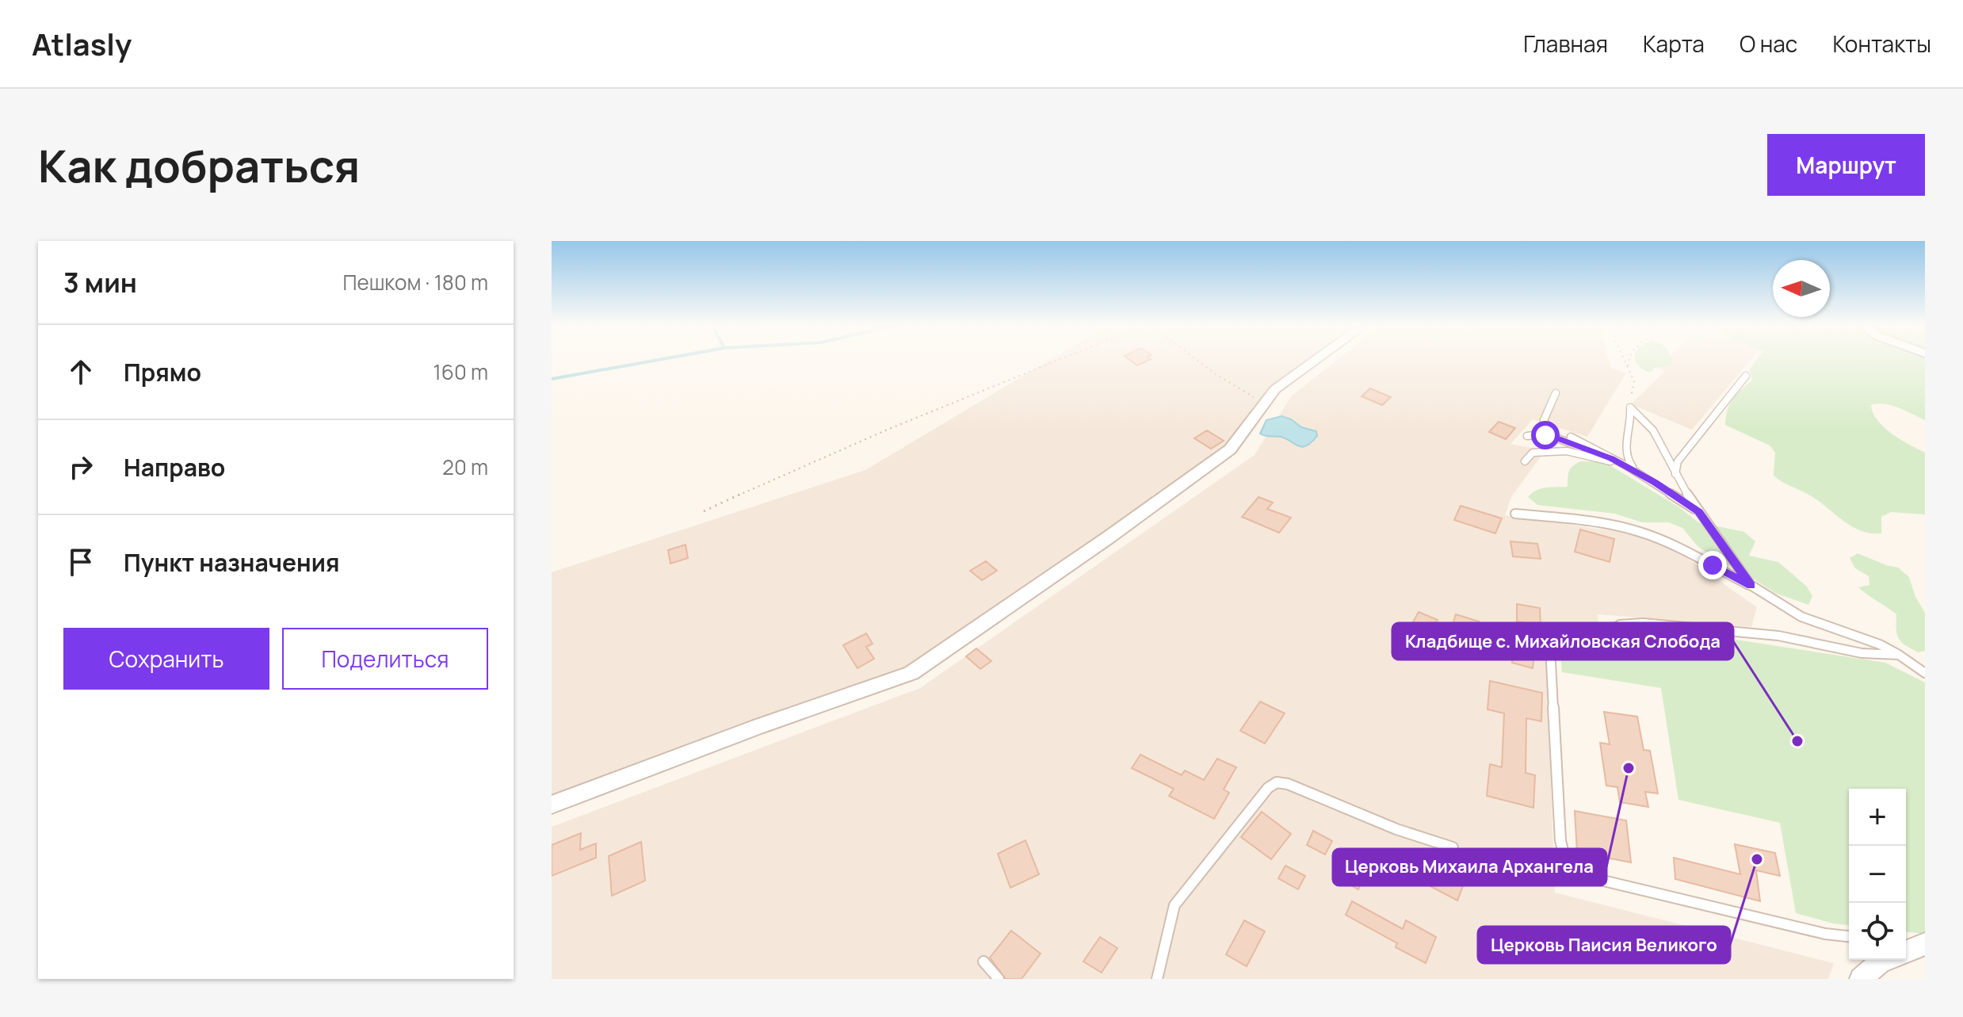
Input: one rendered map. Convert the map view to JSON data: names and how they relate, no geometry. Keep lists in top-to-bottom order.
{
  "places": ["Кладбище с. Михайловская Слобода", "Церковь Михаила Архангела", "Церковь Паисия Великого"],
  "north": "left",
  "page": {
    "header": "Atlasly",
    "nav": [
      "Главная",
      "Карта",
      "О нас",
      "Контакты"
    ],
    "buttons": [
      "Маршрут",
      ["Сохранить", "Поделиться"]
    ],
    "title": "Как добраться",
    "heading": ["3 мин", "Пешком · 180 m"],
    "list": [
      ["Прямо", "160 m"],
      ["Направо", "20 m"],
      "Пункт назначения"
    ],
    "map_buttons": ["+", "−"]
  }
}
